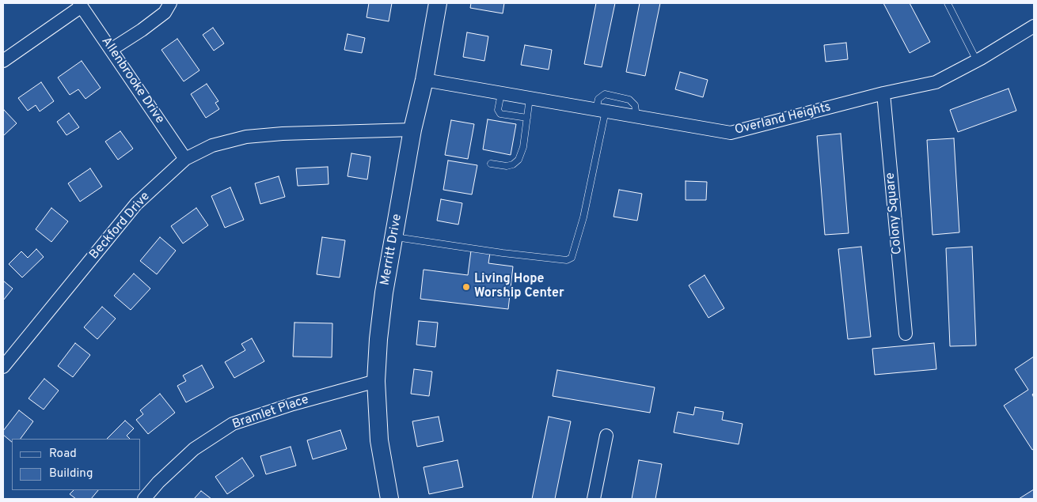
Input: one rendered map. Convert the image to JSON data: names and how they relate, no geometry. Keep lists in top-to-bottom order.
{
  "streets": {
    "main road": ["Merritt Drive"],
    "street": [
      "Allenbrooke Drive",
      "Overland Heights",
      "Colony Square",
      "Beckford Drive",
      "Bramlet Place"
    ]
  },
  "crossings": [
    ["Allenbrooke Drive", "Beckford Drive"],
    ["Overland Heights", "Colony Square"],
    ["Overland Heights", "Merritt Drive"],
    ["Beckford Drive", "Merritt Drive"],
    ["Merritt Drive", "Bramlet Place"]
  ],
  "places": ["Living Hope Worship Center"],
  "legend": ["Road", "Building"]
}
